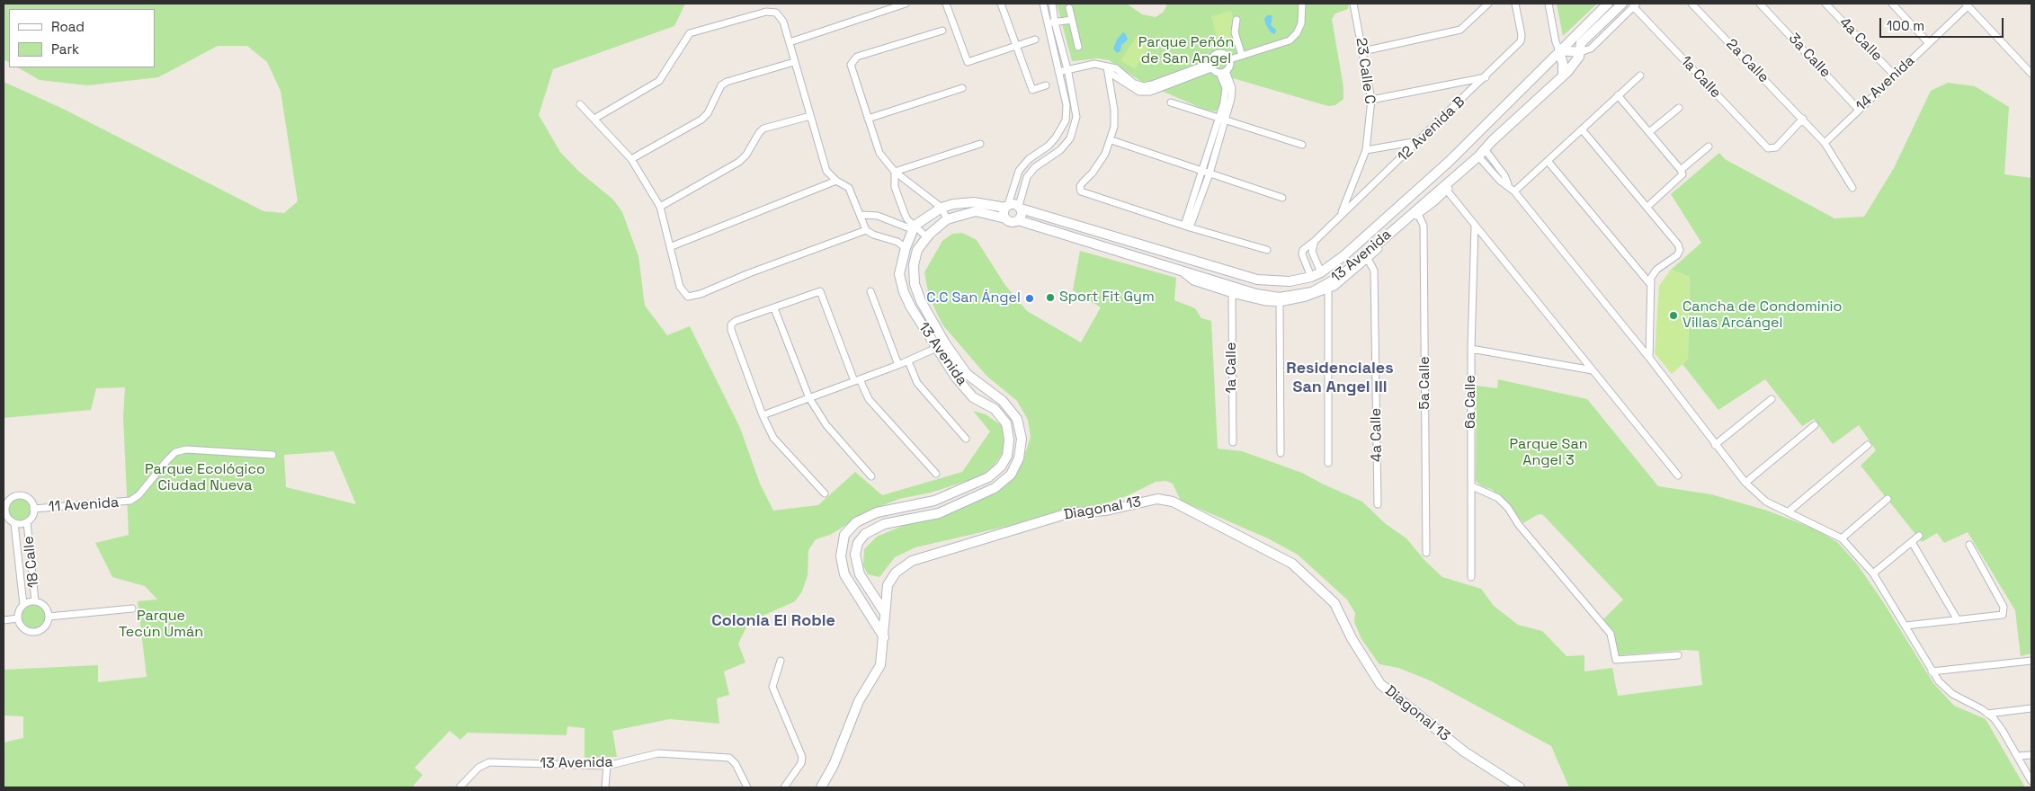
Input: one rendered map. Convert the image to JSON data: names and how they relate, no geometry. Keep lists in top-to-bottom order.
{
  "streets": {
    "street": [
      "4a Calle",
      "3a Calle",
      "2a Calle",
      "23 Calle C",
      "1a Calle",
      "14 Avenida",
      "12 Avenida B",
      "13 Avenida",
      "5a Calle",
      "6a Calle",
      "11 Avenida",
      "Diagonal 13",
      "18 Calle"
    ]
  },
  "crossings": [
    ["4a Calle", "14 Avenida"],
    ["3a Calle", "14 Avenida"],
    ["2a Calle", "1a Calle"],
    ["2a Calle", "14 Avenida"],
    ["23 Calle C", "12 Avenida B"],
    ["12 Avenida B", "13 Avenida"],
    ["13 Avenida", "5a Calle"],
    ["13 Avenida", "Diagonal 13"],
    ["11 Avenida", "18 Calle"]
  ],
  "districts": ["Residenciales San Angel III", "Colonia El Roble"],
  "parks": [
    "Parque Peñón de San Angel",
    "Parque San Angel 3",
    "Parque Ecológico Ciudad Nueva",
    "Parque Tecún Umán"
  ],
  "places": ["Sport Fit Gym", "C.C San Ángel", "Cancha de Condominio Villas Arcángel"],
  "legend": ["Road", "Park"],
  "scale_bar": "100 m"
}
